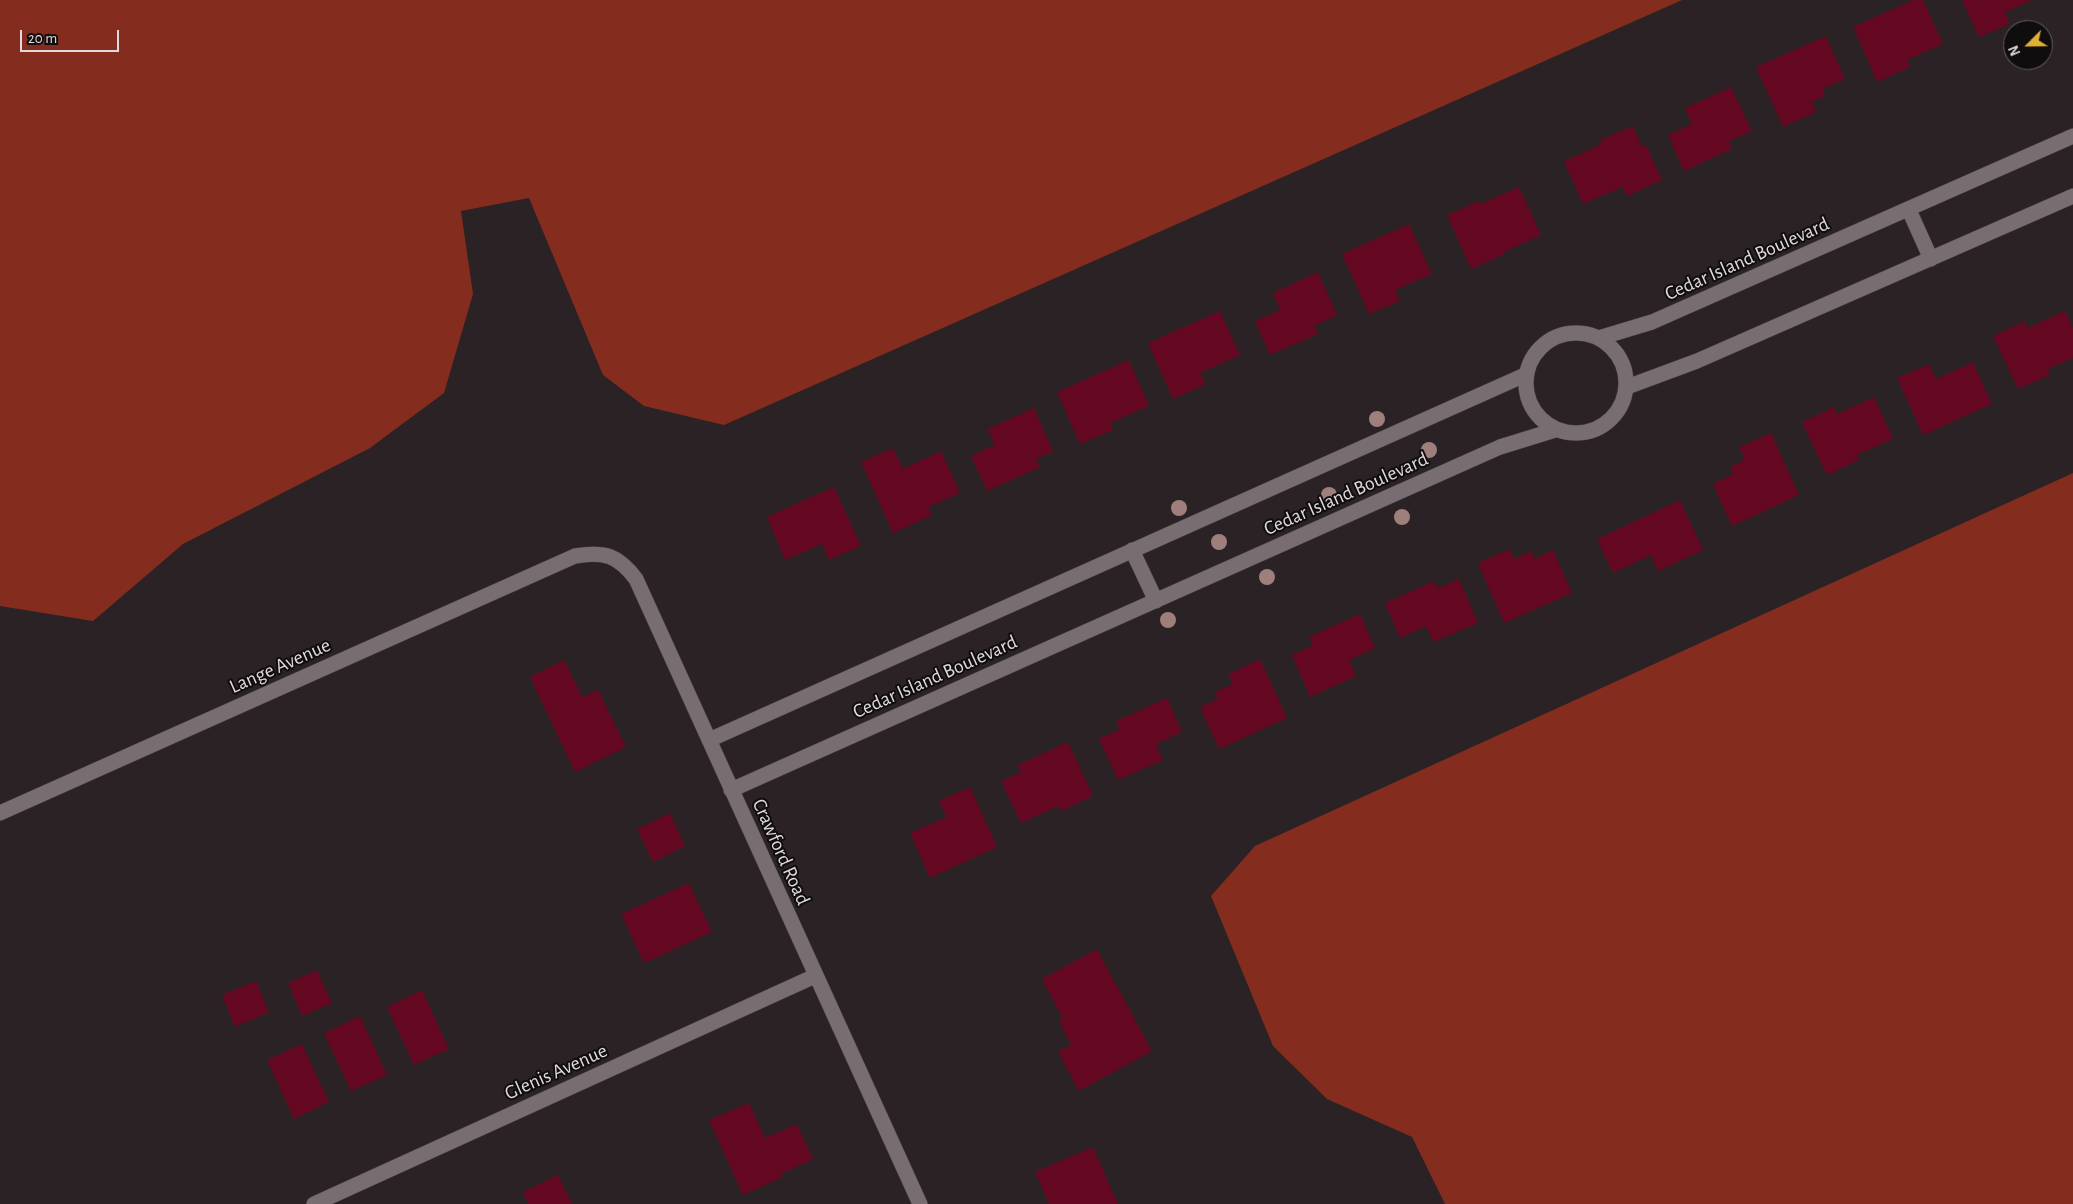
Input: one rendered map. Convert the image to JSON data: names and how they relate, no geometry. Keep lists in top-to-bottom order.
{
  "streets": {
    "street": [
      "Cedar Island Boulevard",
      "Lange Avenue",
      "Crawford Road",
      "Glenis Avenue"
    ]
  },
  "crossings": [
    ["Cedar Island Boulevard", "Crawford Road"],
    ["Lange Avenue", "Crawford Road"],
    ["Crawford Road", "Glenis Avenue"]
  ],
  "scale_bar": "20 m",
  "north": "bottom left"
}
